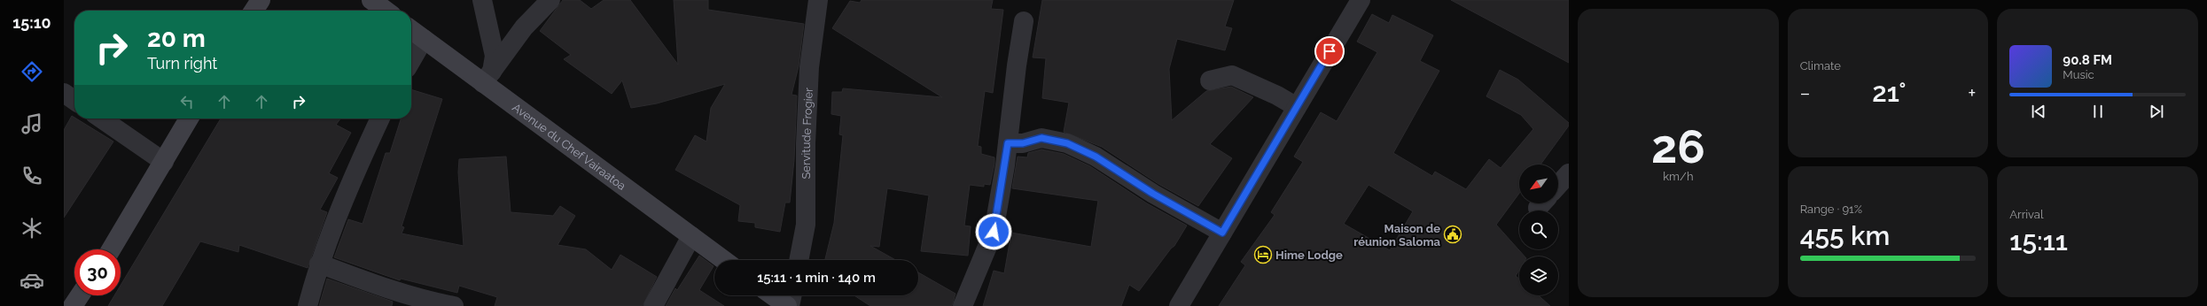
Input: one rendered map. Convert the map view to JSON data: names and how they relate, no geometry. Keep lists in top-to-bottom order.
{
  "streets": {
    "main road": ["Avenue du Chef Vairaatoa"],
    "street": ["Servitude Frogier"]
  },
  "places": {
    "public building": ["Maison de réunion Saloma"],
    "hotel": ["Hime Lodge"]
  },
  "north": "bottom left",
  "page": {
    "tabs": "15:10",
    "tile": [
      ["26", "km/h"],
      "Climate",
      ["Range · 91%", "455 km"],
      ["Arrival", "15:11"]
    ],
    "turn": ["20 m", "Turn right"],
    "song": ["90.8 FM", "Music"],
    "heat": ["−", "21°", "+"],
    "limit": "30",
    "trip": "15:11 · 1 min · 140 m"
  }
}
